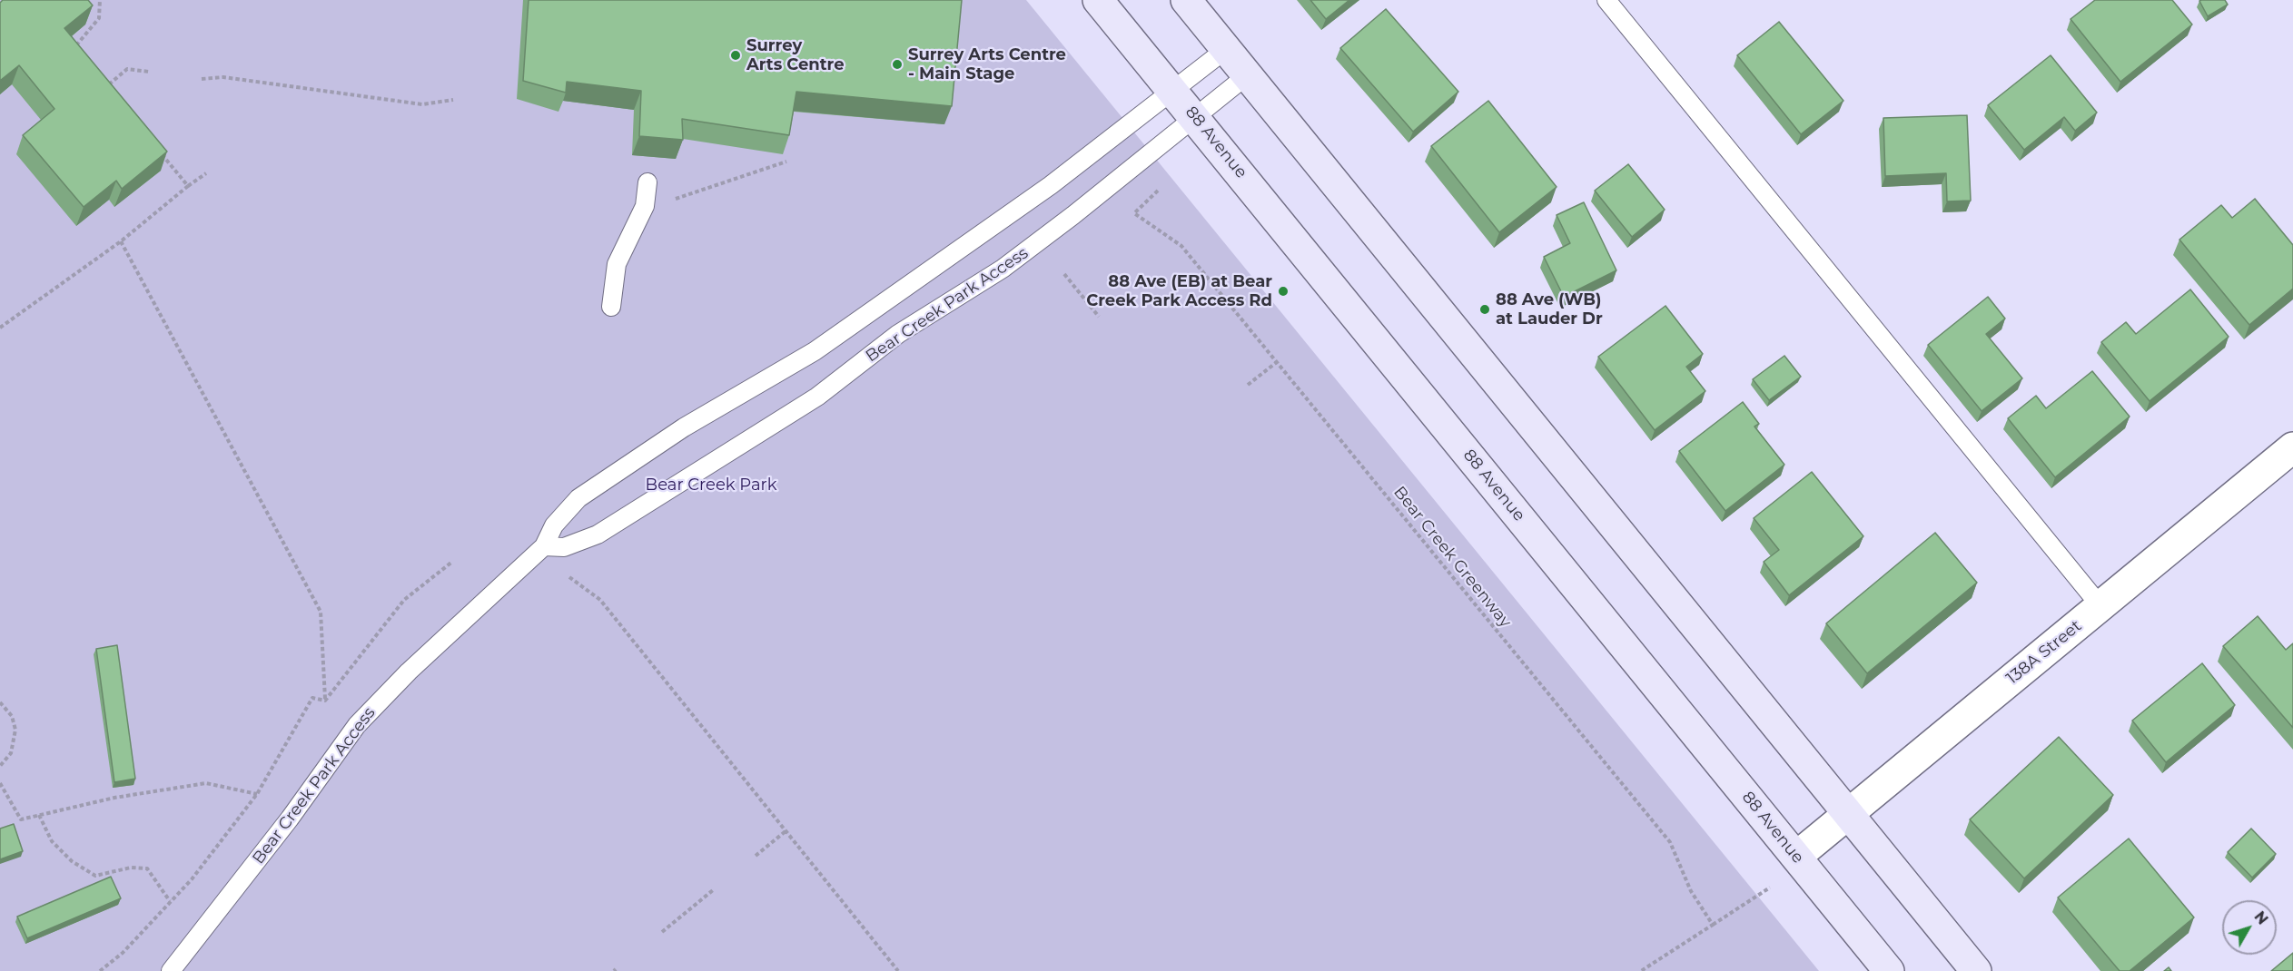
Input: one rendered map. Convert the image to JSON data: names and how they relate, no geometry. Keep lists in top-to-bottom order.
{
  "streets": {
    "main road": ["88 Avenue"],
    "street": ["138A Street"],
    "lane": ["Bear Creek Park Access"],
    "path": ["Bear Creek Greenway"]
  },
  "crossings": [
    ["88 Avenue", "Bear Creek Park Access"],
    ["88 Avenue", "138A Street"]
  ],
  "parks": ["Bear Creek Park"],
  "places": [
    "Surrey Arts Centre",
    "Surrey Arts Centre - Main Stage",
    "88 Ave (EB) at Bear Creek Park Access Rd",
    "88 Ave (WB) at Lauder Dr"
  ],
  "north": "top right"
}
